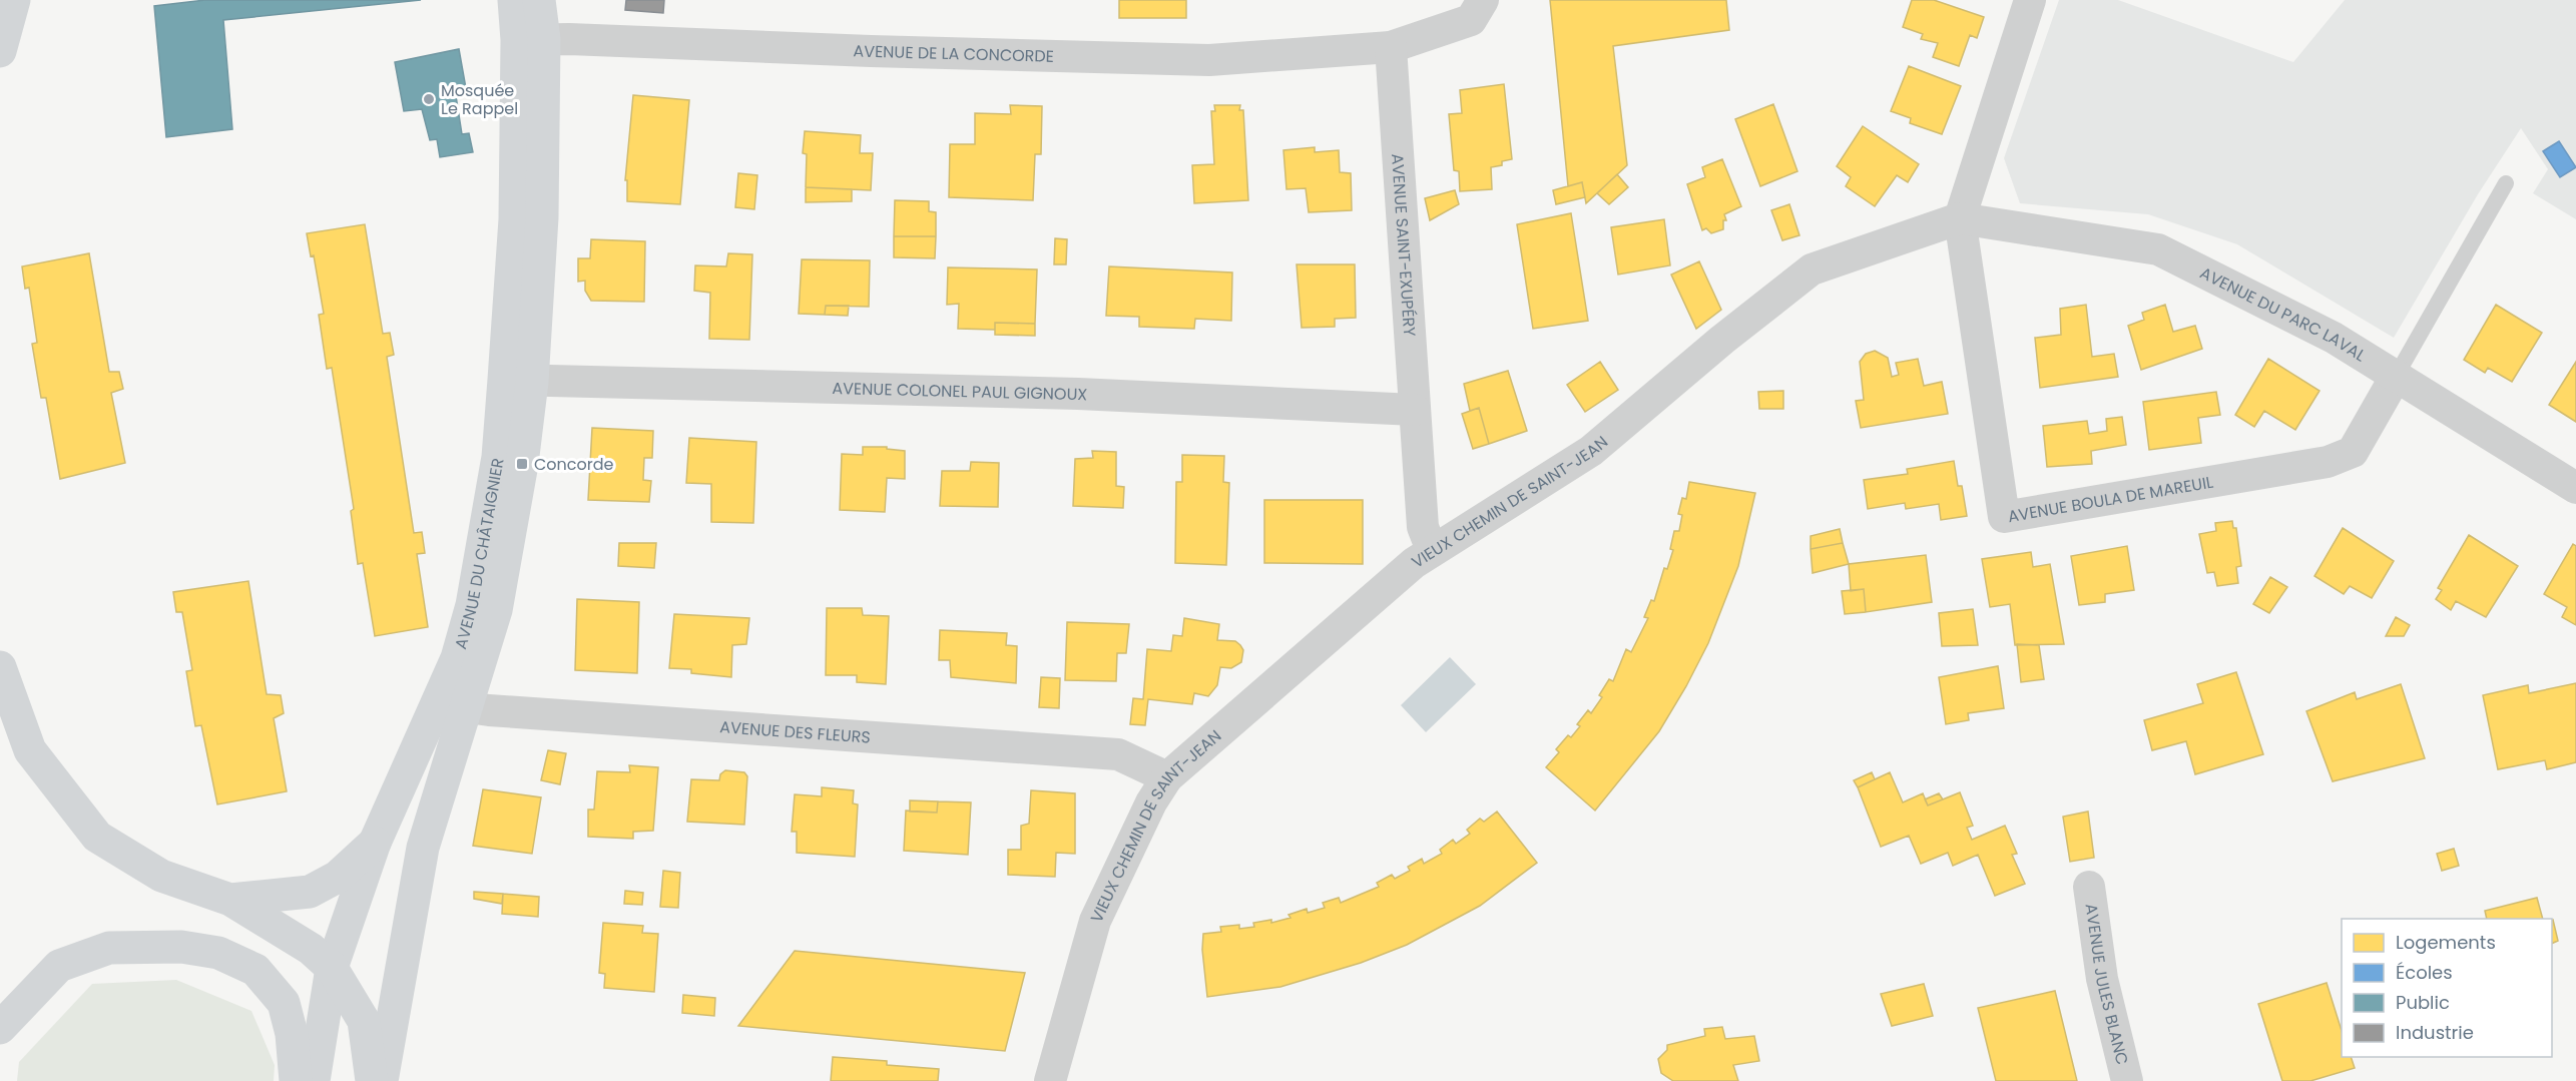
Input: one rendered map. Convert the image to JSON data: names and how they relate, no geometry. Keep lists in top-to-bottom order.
{
  "streets": {
    "main road": ["AVENUE DU CHÂTAIGNIER"],
    "street": [
      "AVENUE DE LA CONCORDE",
      "AVENUE SAINT-EXUPÉRY",
      "AVENUE DU PARC LAVAL",
      "AVENUE COLONEL PAUL GIGNOUX",
      "AVENUE BOULA DE MAREUIL",
      "VIEUX CHEMIN DE SAINT-JEAN",
      "AVENUE DES FLEURS",
      "AVENUE JULES BLANC"
    ]
  },
  "crossings": [
    ["AVENUE DE LA CONCORDE", "AVENUE SAINT-EXUPÉRY"],
    ["AVENUE DE LA CONCORDE", "AVENUE DU CHÂTAIGNIER"],
    ["AVENUE SAINT-EXUPÉRY", "AVENUE COLONEL PAUL GIGNOUX"],
    ["AVENUE SAINT-EXUPÉRY", "VIEUX CHEMIN DE SAINT-JEAN"],
    ["AVENUE DU PARC LAVAL", "AVENUE BOULA DE MAREUIL"],
    ["AVENUE DU PARC LAVAL", "VIEUX CHEMIN DE SAINT-JEAN"],
    ["AVENUE COLONEL PAUL GIGNOUX", "AVENUE DU CHÂTAIGNIER"],
    ["AVENUE BOULA DE MAREUIL", "VIEUX CHEMIN DE SAINT-JEAN"],
    ["VIEUX CHEMIN DE SAINT-JEAN", "AVENUE DES FLEURS"],
    ["AVENUE DU CHÂTAIGNIER", "AVENUE DES FLEURS"]
  ],
  "places": {
    "other": ["Mosquée Le Rappel"],
    "transit": ["Concorde"]
  },
  "legend": [
    "Logements",
    "Écoles",
    "Public",
    "Industrie"
  ]
}
